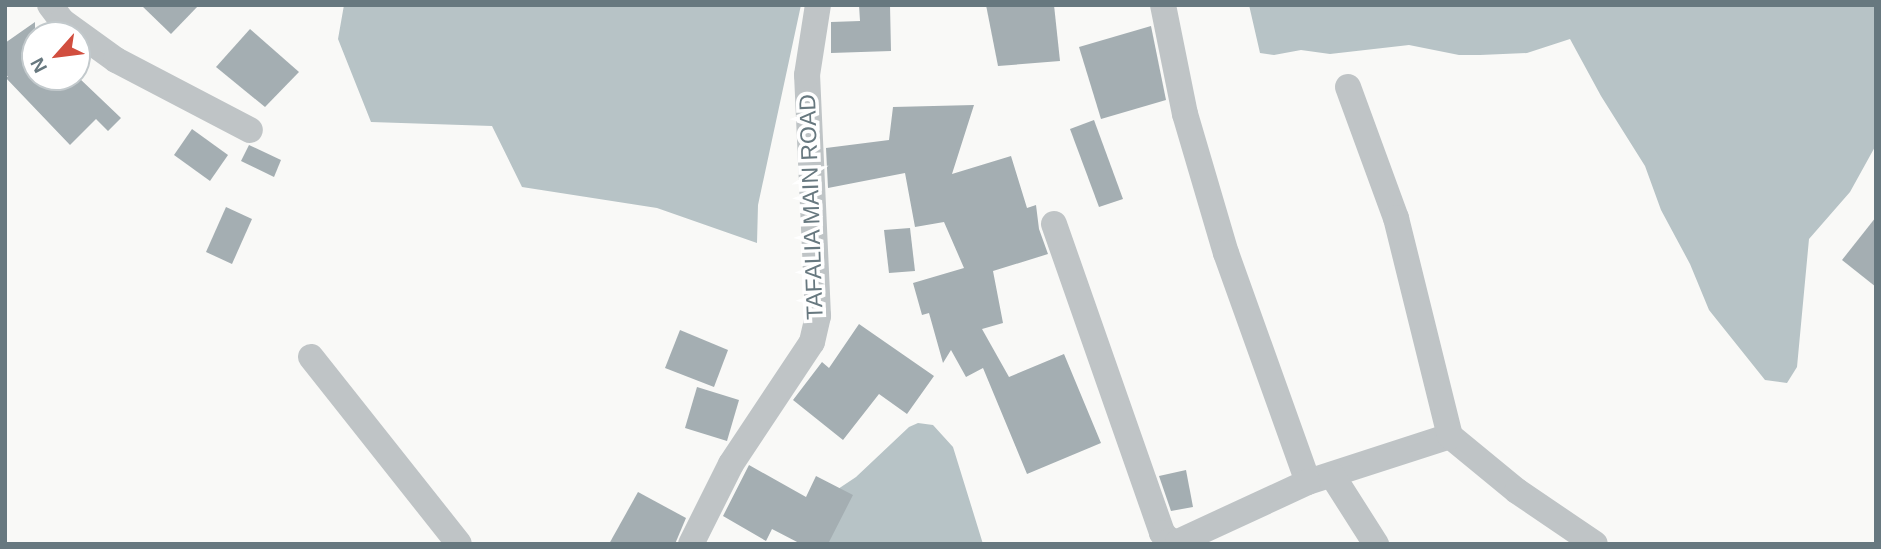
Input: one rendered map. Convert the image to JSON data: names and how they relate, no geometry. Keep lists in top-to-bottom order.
{
  "streets": {
    "street": ["TAFALIA MAIN ROAD"]
  },
  "north": "bottom left"
}
